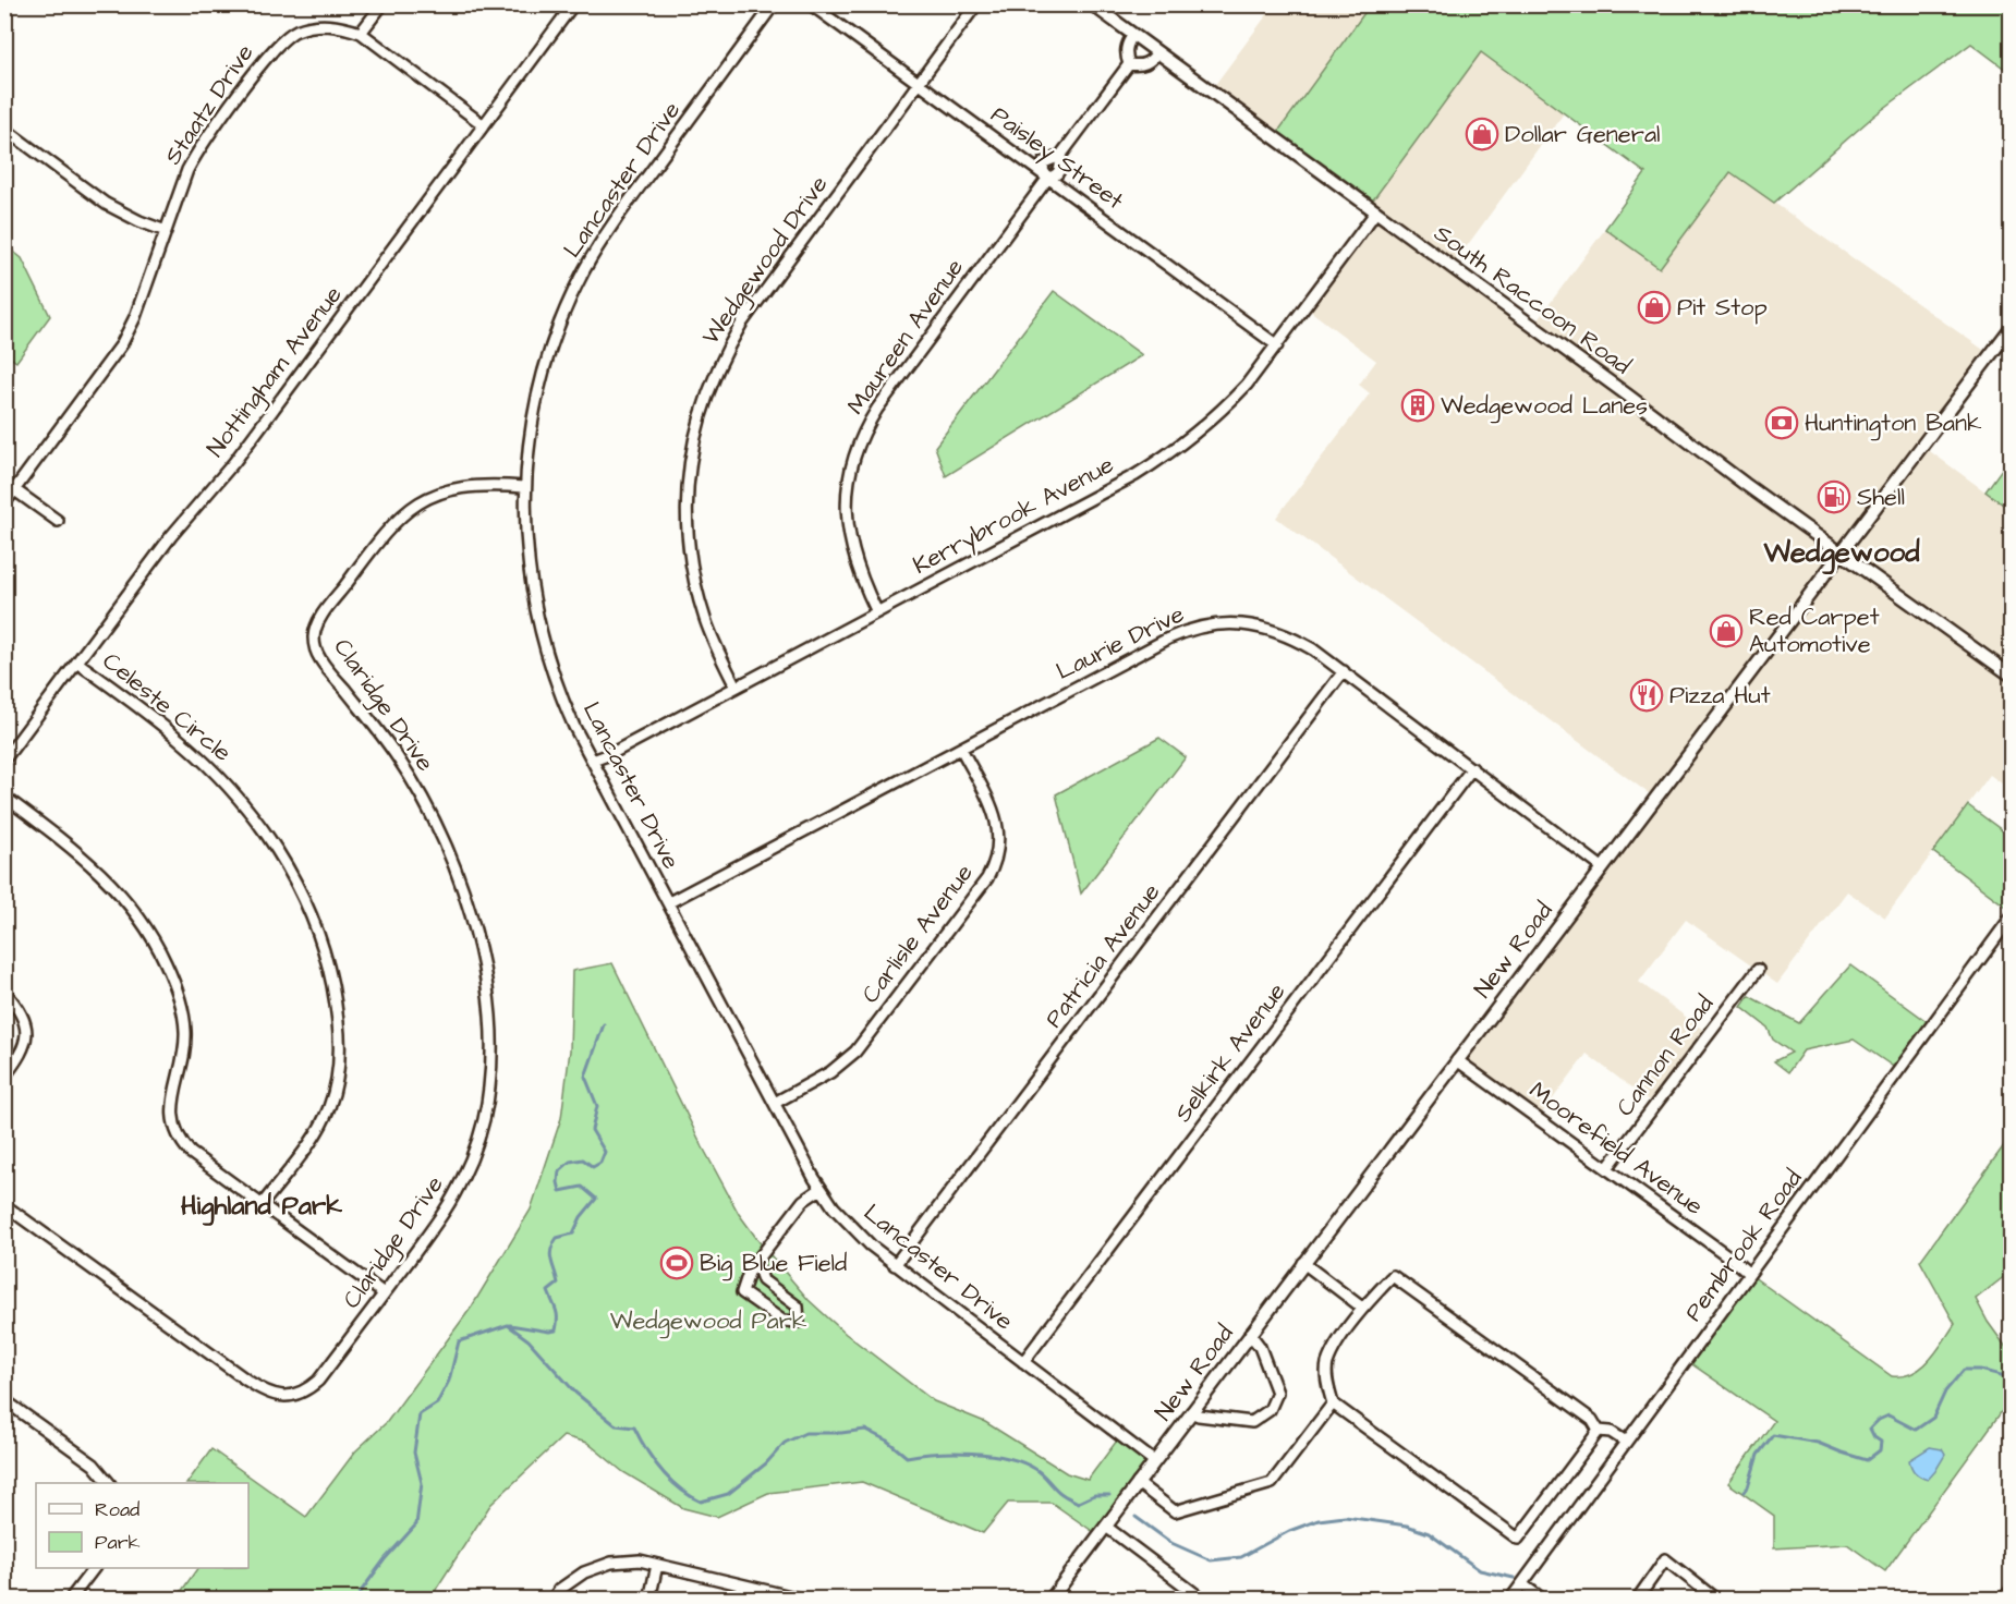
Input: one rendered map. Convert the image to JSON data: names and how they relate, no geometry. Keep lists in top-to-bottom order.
{
  "streets": {
    "street": [
      "Staatz Drive",
      "Paisley Street",
      "Lancaster Drive",
      "Wedgewood Drive",
      "South Raccoon Road",
      "Maureen Avenue",
      "Nottingham Avenue",
      "Kerrybrook Avenue",
      "Laurie Drive",
      "Claridge Drive",
      "Celeste Circle",
      "Carlisle Avenue",
      "New Road",
      "Patricia Avenue",
      "Selkirk Avenue",
      "Cannon Road",
      "Moorefield Avenue",
      "Pembrook Road"
    ]
  },
  "crossings": [
    ["Staatz Drive", "Nottingham Avenue"],
    ["Paisley Street", "Wedgewood Drive"],
    ["Paisley Street", "Maureen Avenue"],
    ["Paisley Street", "Kerrybrook Avenue"],
    ["Lancaster Drive", "Kerrybrook Avenue"],
    ["Lancaster Drive", "Laurie Drive"],
    ["Lancaster Drive", "Claridge Drive"],
    ["Lancaster Drive", "Carlisle Avenue"],
    ["Lancaster Drive", "New Road"],
    ["Lancaster Drive", "Patricia Avenue"],
    ["Lancaster Drive", "Selkirk Avenue"],
    ["Wedgewood Drive", "Kerrybrook Avenue"],
    ["South Raccoon Road", "Kerrybrook Avenue"],
    ["South Raccoon Road", "New Road"],
    ["Maureen Avenue", "Kerrybrook Avenue"],
    ["Nottingham Avenue", "Celeste Circle"],
    ["Laurie Drive", "Carlisle Avenue"],
    ["Laurie Drive", "New Road"],
    ["Laurie Drive", "Patricia Avenue"],
    ["Laurie Drive", "Selkirk Avenue"],
    ["New Road", "Moorefield Avenue"],
    ["Cannon Road", "Moorefield Avenue"],
    ["Moorefield Avenue", "Pembrook Road"]
  ],
  "districts": ["Wedgewood", "Highland Park"],
  "parks": ["Wedgewood Park"],
  "places": {
    "shop": ["Dollar General", "Pit Stop", "Red Carpet Automotive"],
    "building": ["Wedgewood Lanes"],
    "bank": ["Huntington Bank"],
    "fuel station": ["Shell"],
    "restaurant": ["Pizza Hut"],
    "sports": ["Big Blue Field"]
  },
  "legend": ["Road", "Park"]
}
